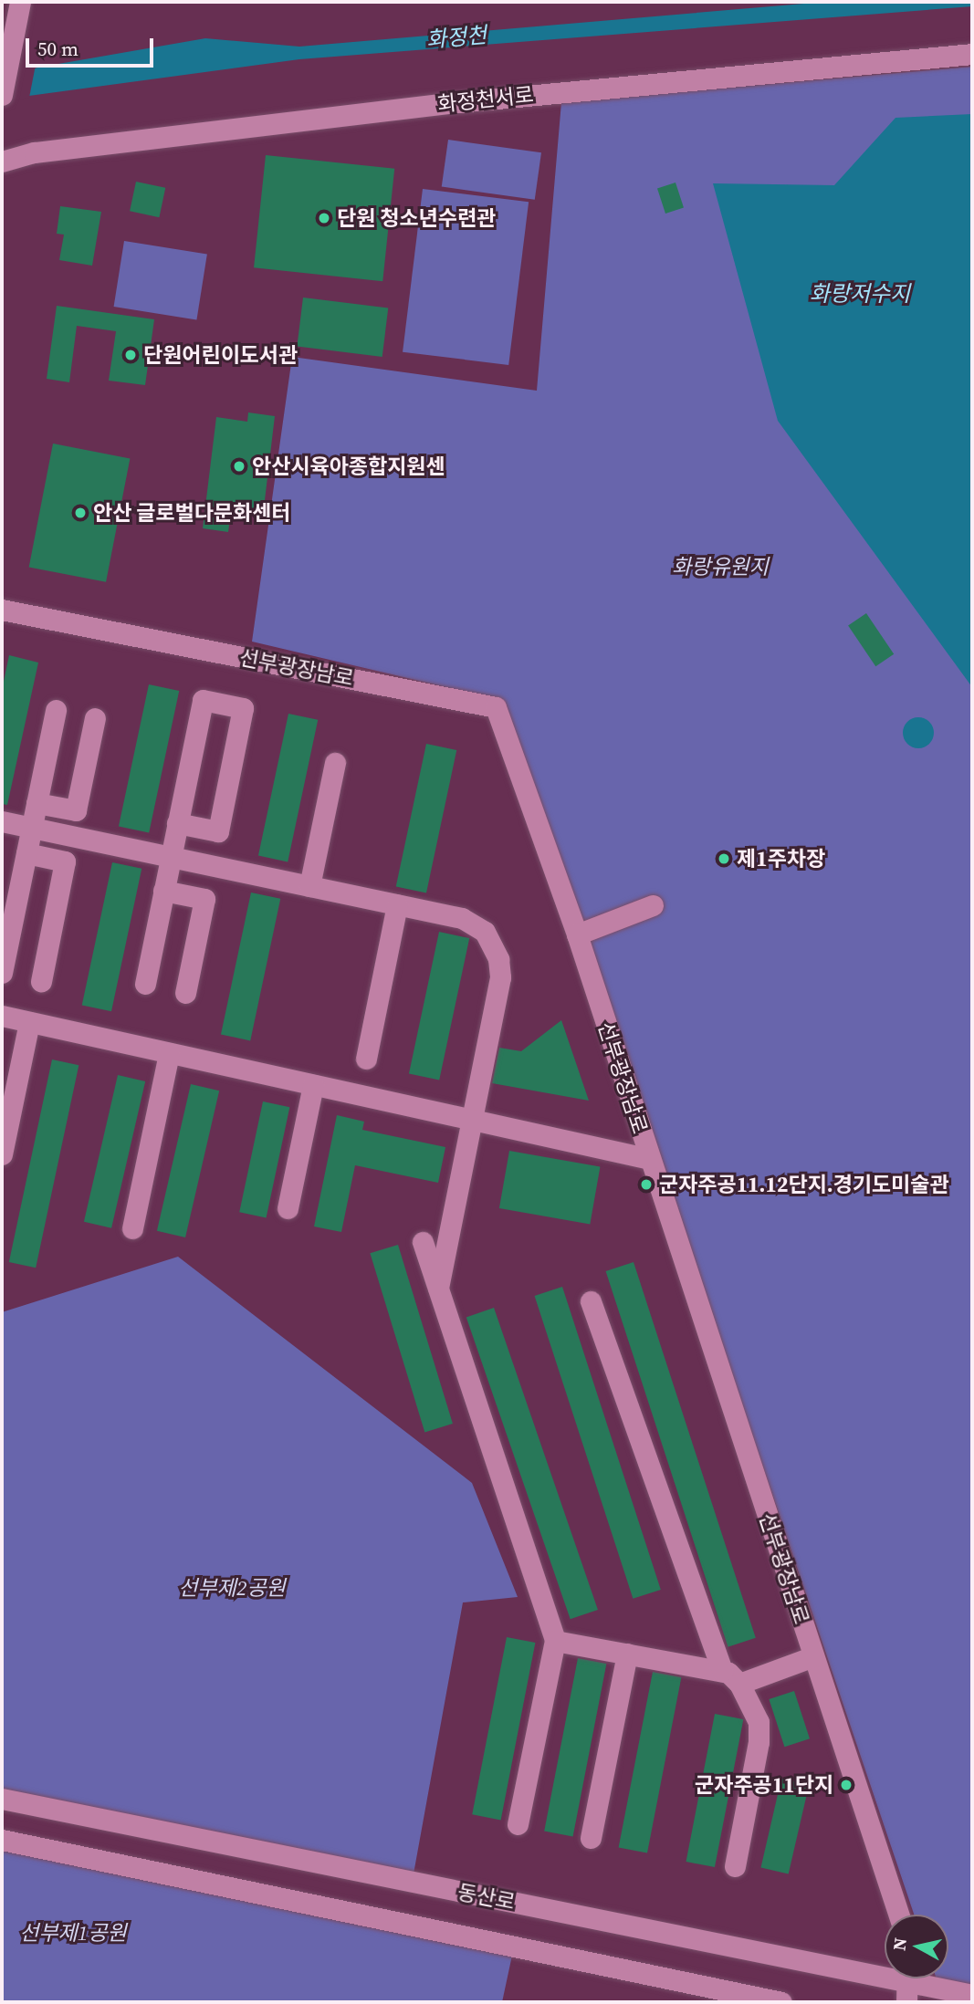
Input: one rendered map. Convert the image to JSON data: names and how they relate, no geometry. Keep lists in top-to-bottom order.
{
  "streets": {
    "street": ["화정천서로", "선부광장남로", "동산로"]
  },
  "water": ["화정천", "화랑저수지"],
  "parks": ["화랑유원지", "선부제2공원", "선부제1공원"],
  "places": [
    "단원 청소년수련관",
    "단원어린이도서관",
    "안산시육아종합지원센",
    "안산 글로벌다문화센터",
    "제1주차장",
    "군자주공11.12단지.경기도미술관",
    "군자주공11단지"
  ],
  "scale_bar": "50 m",
  "north": "left"
}
